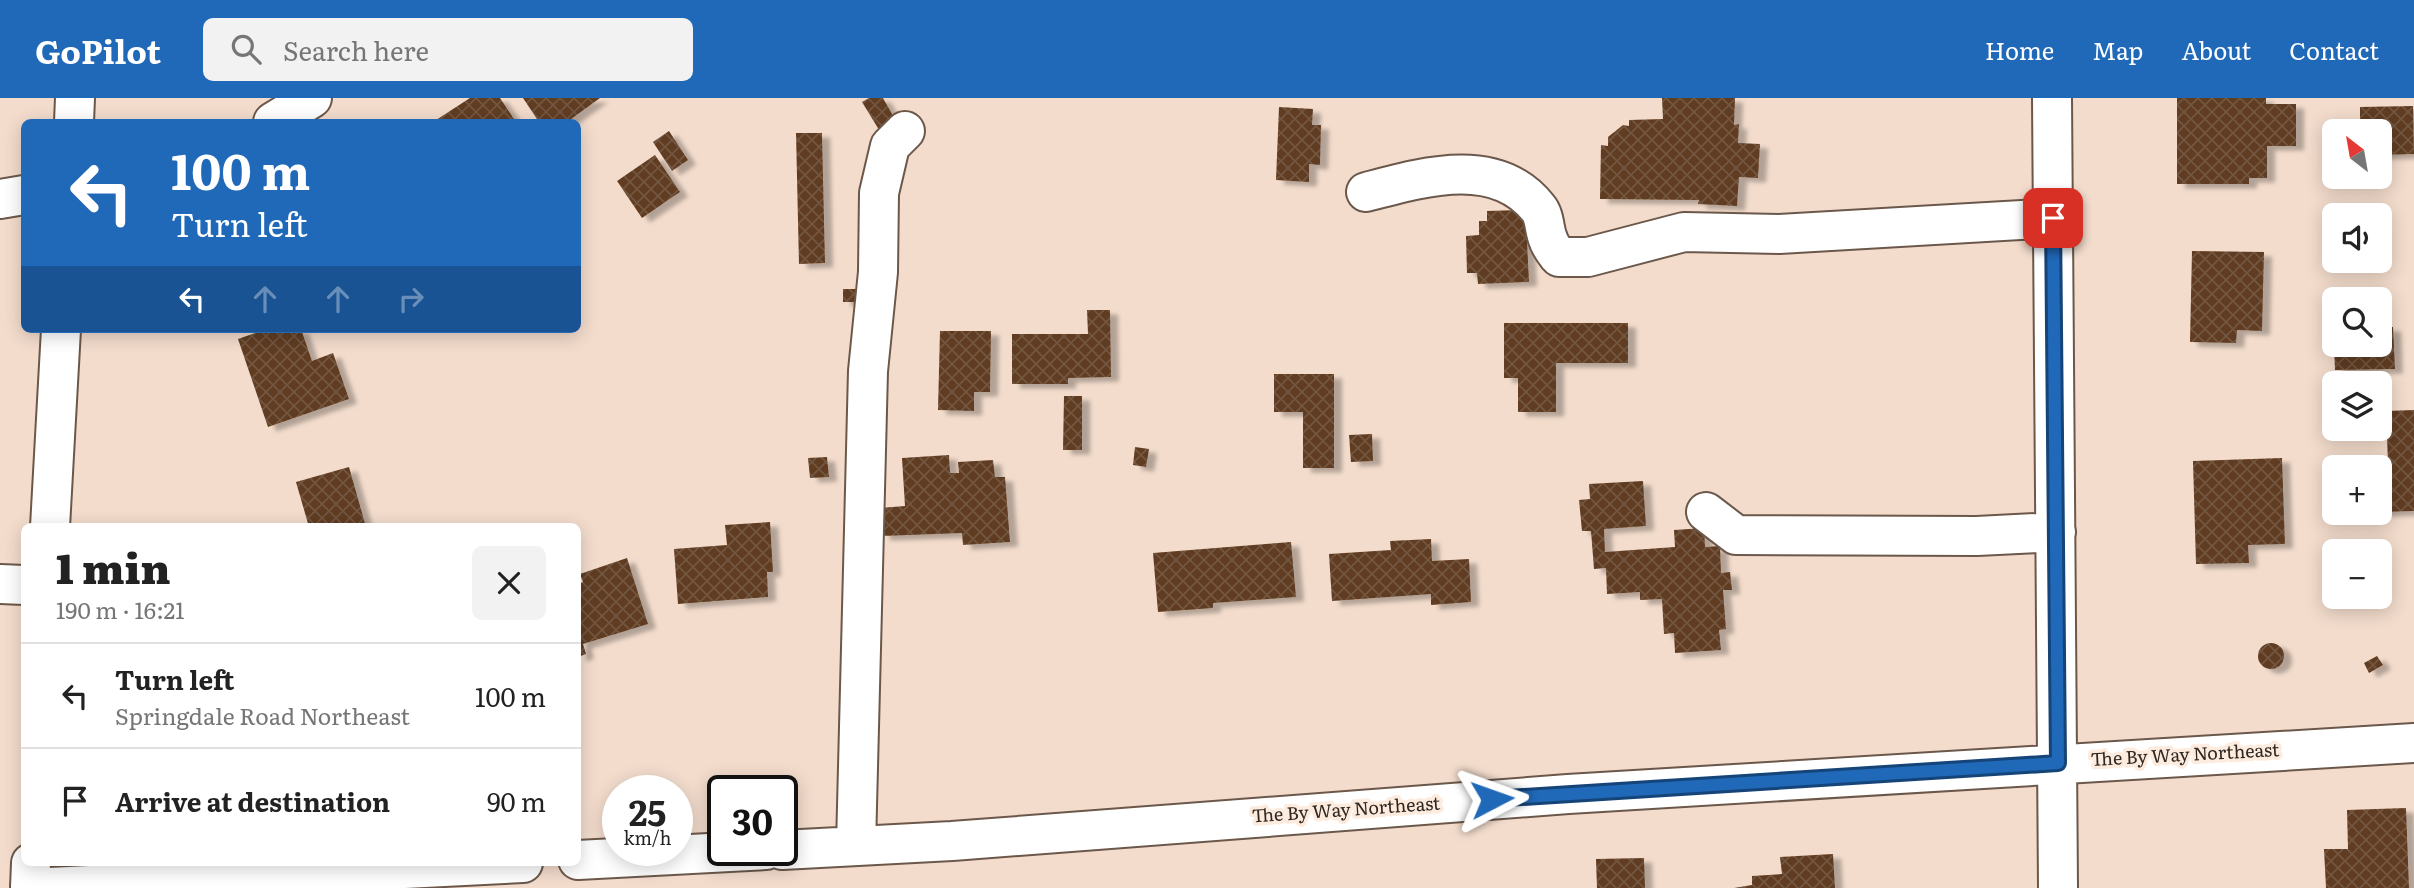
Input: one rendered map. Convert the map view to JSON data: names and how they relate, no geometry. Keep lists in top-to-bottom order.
{
  "streets": {
    "street": ["The By Way Northeast"]
  },
  "north": "top left",
  "page": {
    "header": "GoPilot",
    "search": "Search here",
    "nav": [
      "Home",
      "Map",
      "About",
      "Contact"
    ],
    "map_buttons": ["+", "−"],
    "turn": ["100 m", "Turn left"],
    "heading": ["1 min", "190 m · 16:21"],
    "list": [
      {
        "name": "Turn left",
        "note": "Springdale Road Northeast",
        "value": "100 m"
      },
      {
        "name": "Arrive at destination",
        "value": "90 m"
      }
    ],
    "speed": "25 km/h",
    "limit": "30"
  }
}
